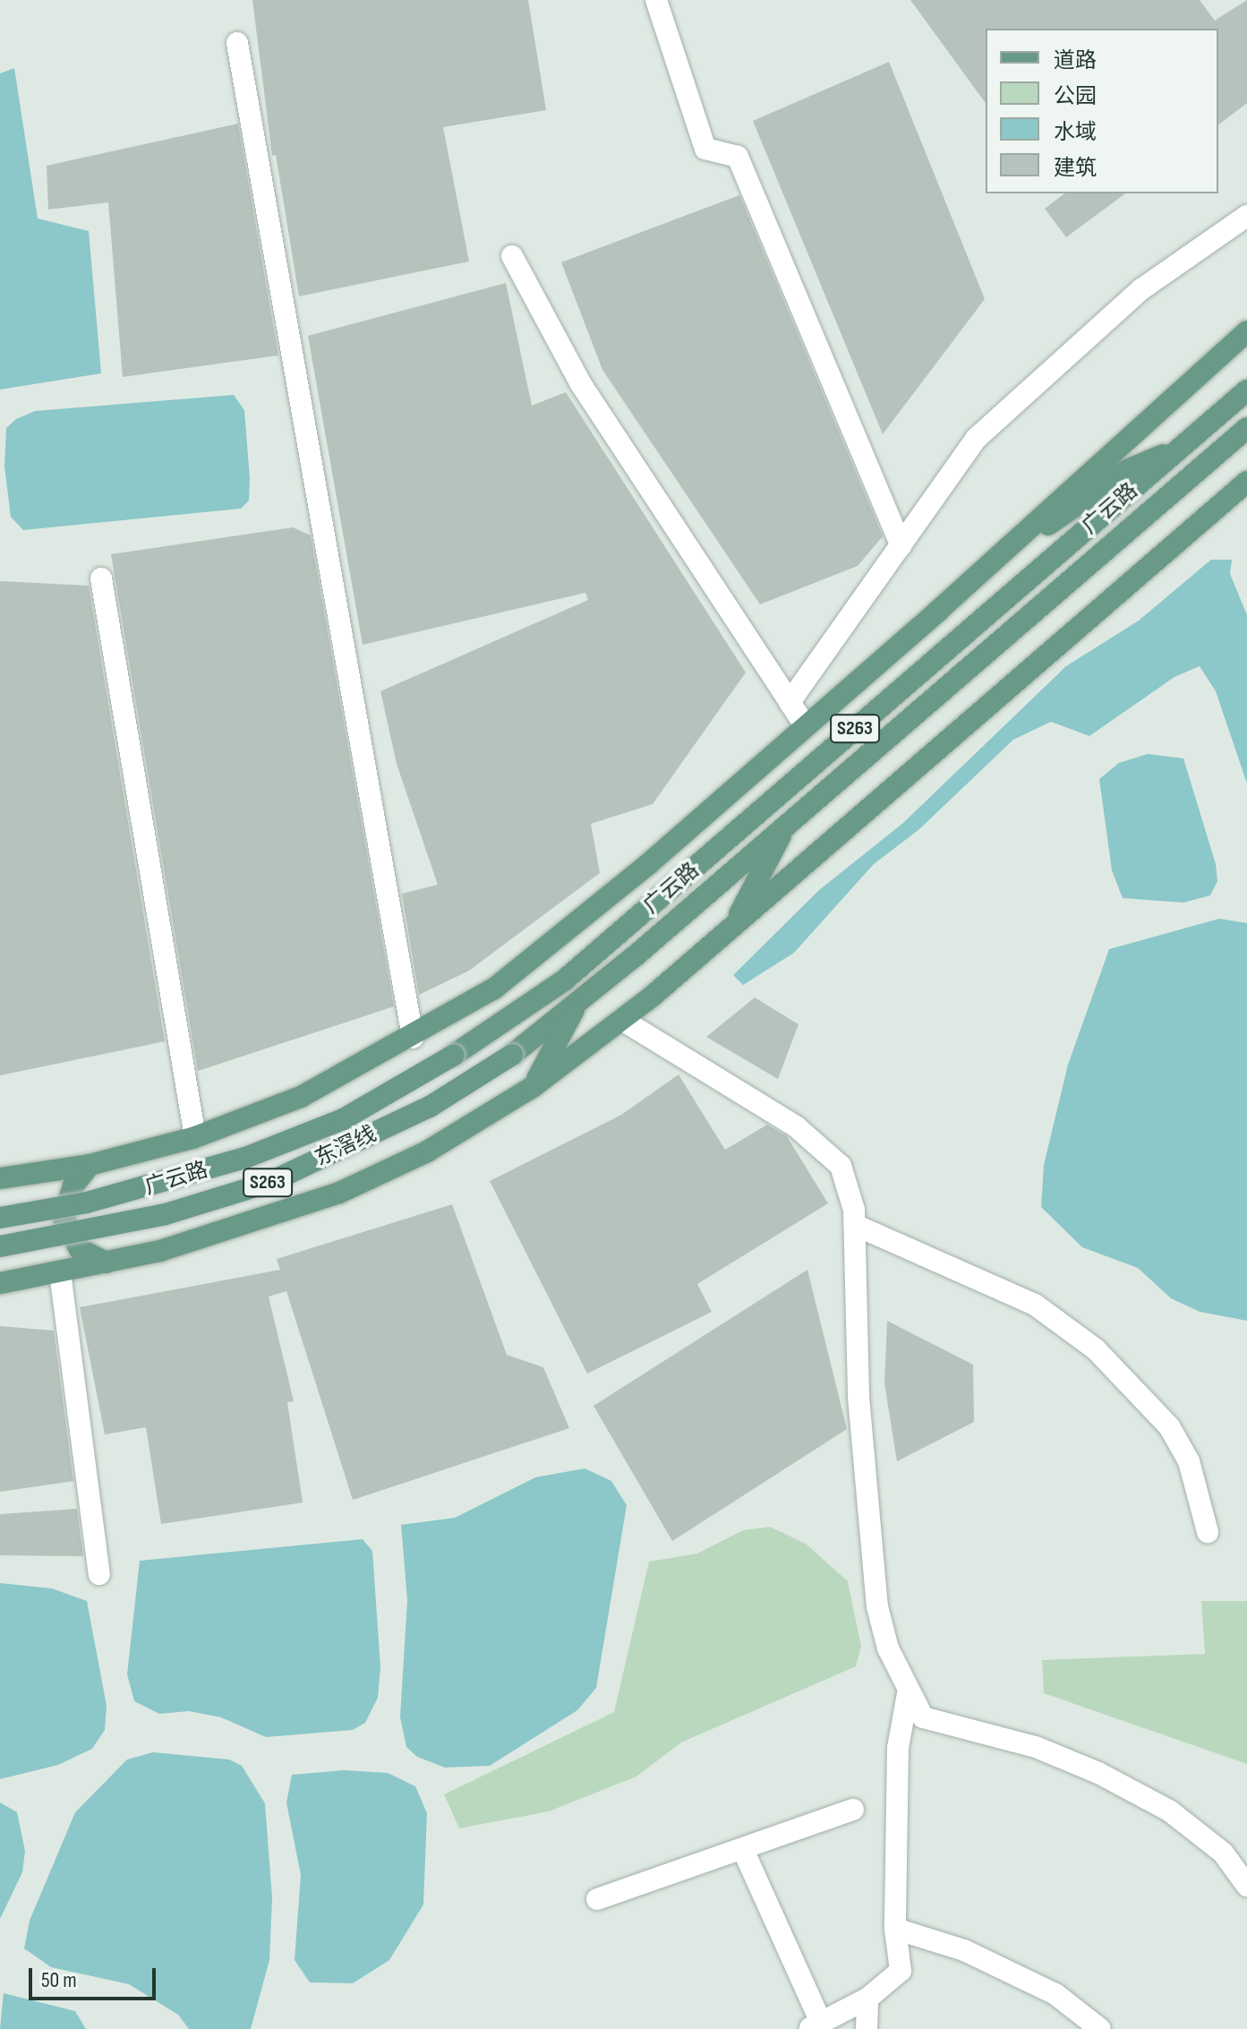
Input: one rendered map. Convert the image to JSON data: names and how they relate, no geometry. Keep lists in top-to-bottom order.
{
  "streets": {
    "main road": ["广云路", "S263", "东滘线"]
  },
  "crossings": [
    ["广云路", "东滘线"]
  ],
  "legend": [
    "道路",
    "公园",
    "水域",
    "建筑"
  ],
  "scale_bar": "50 m"
}
